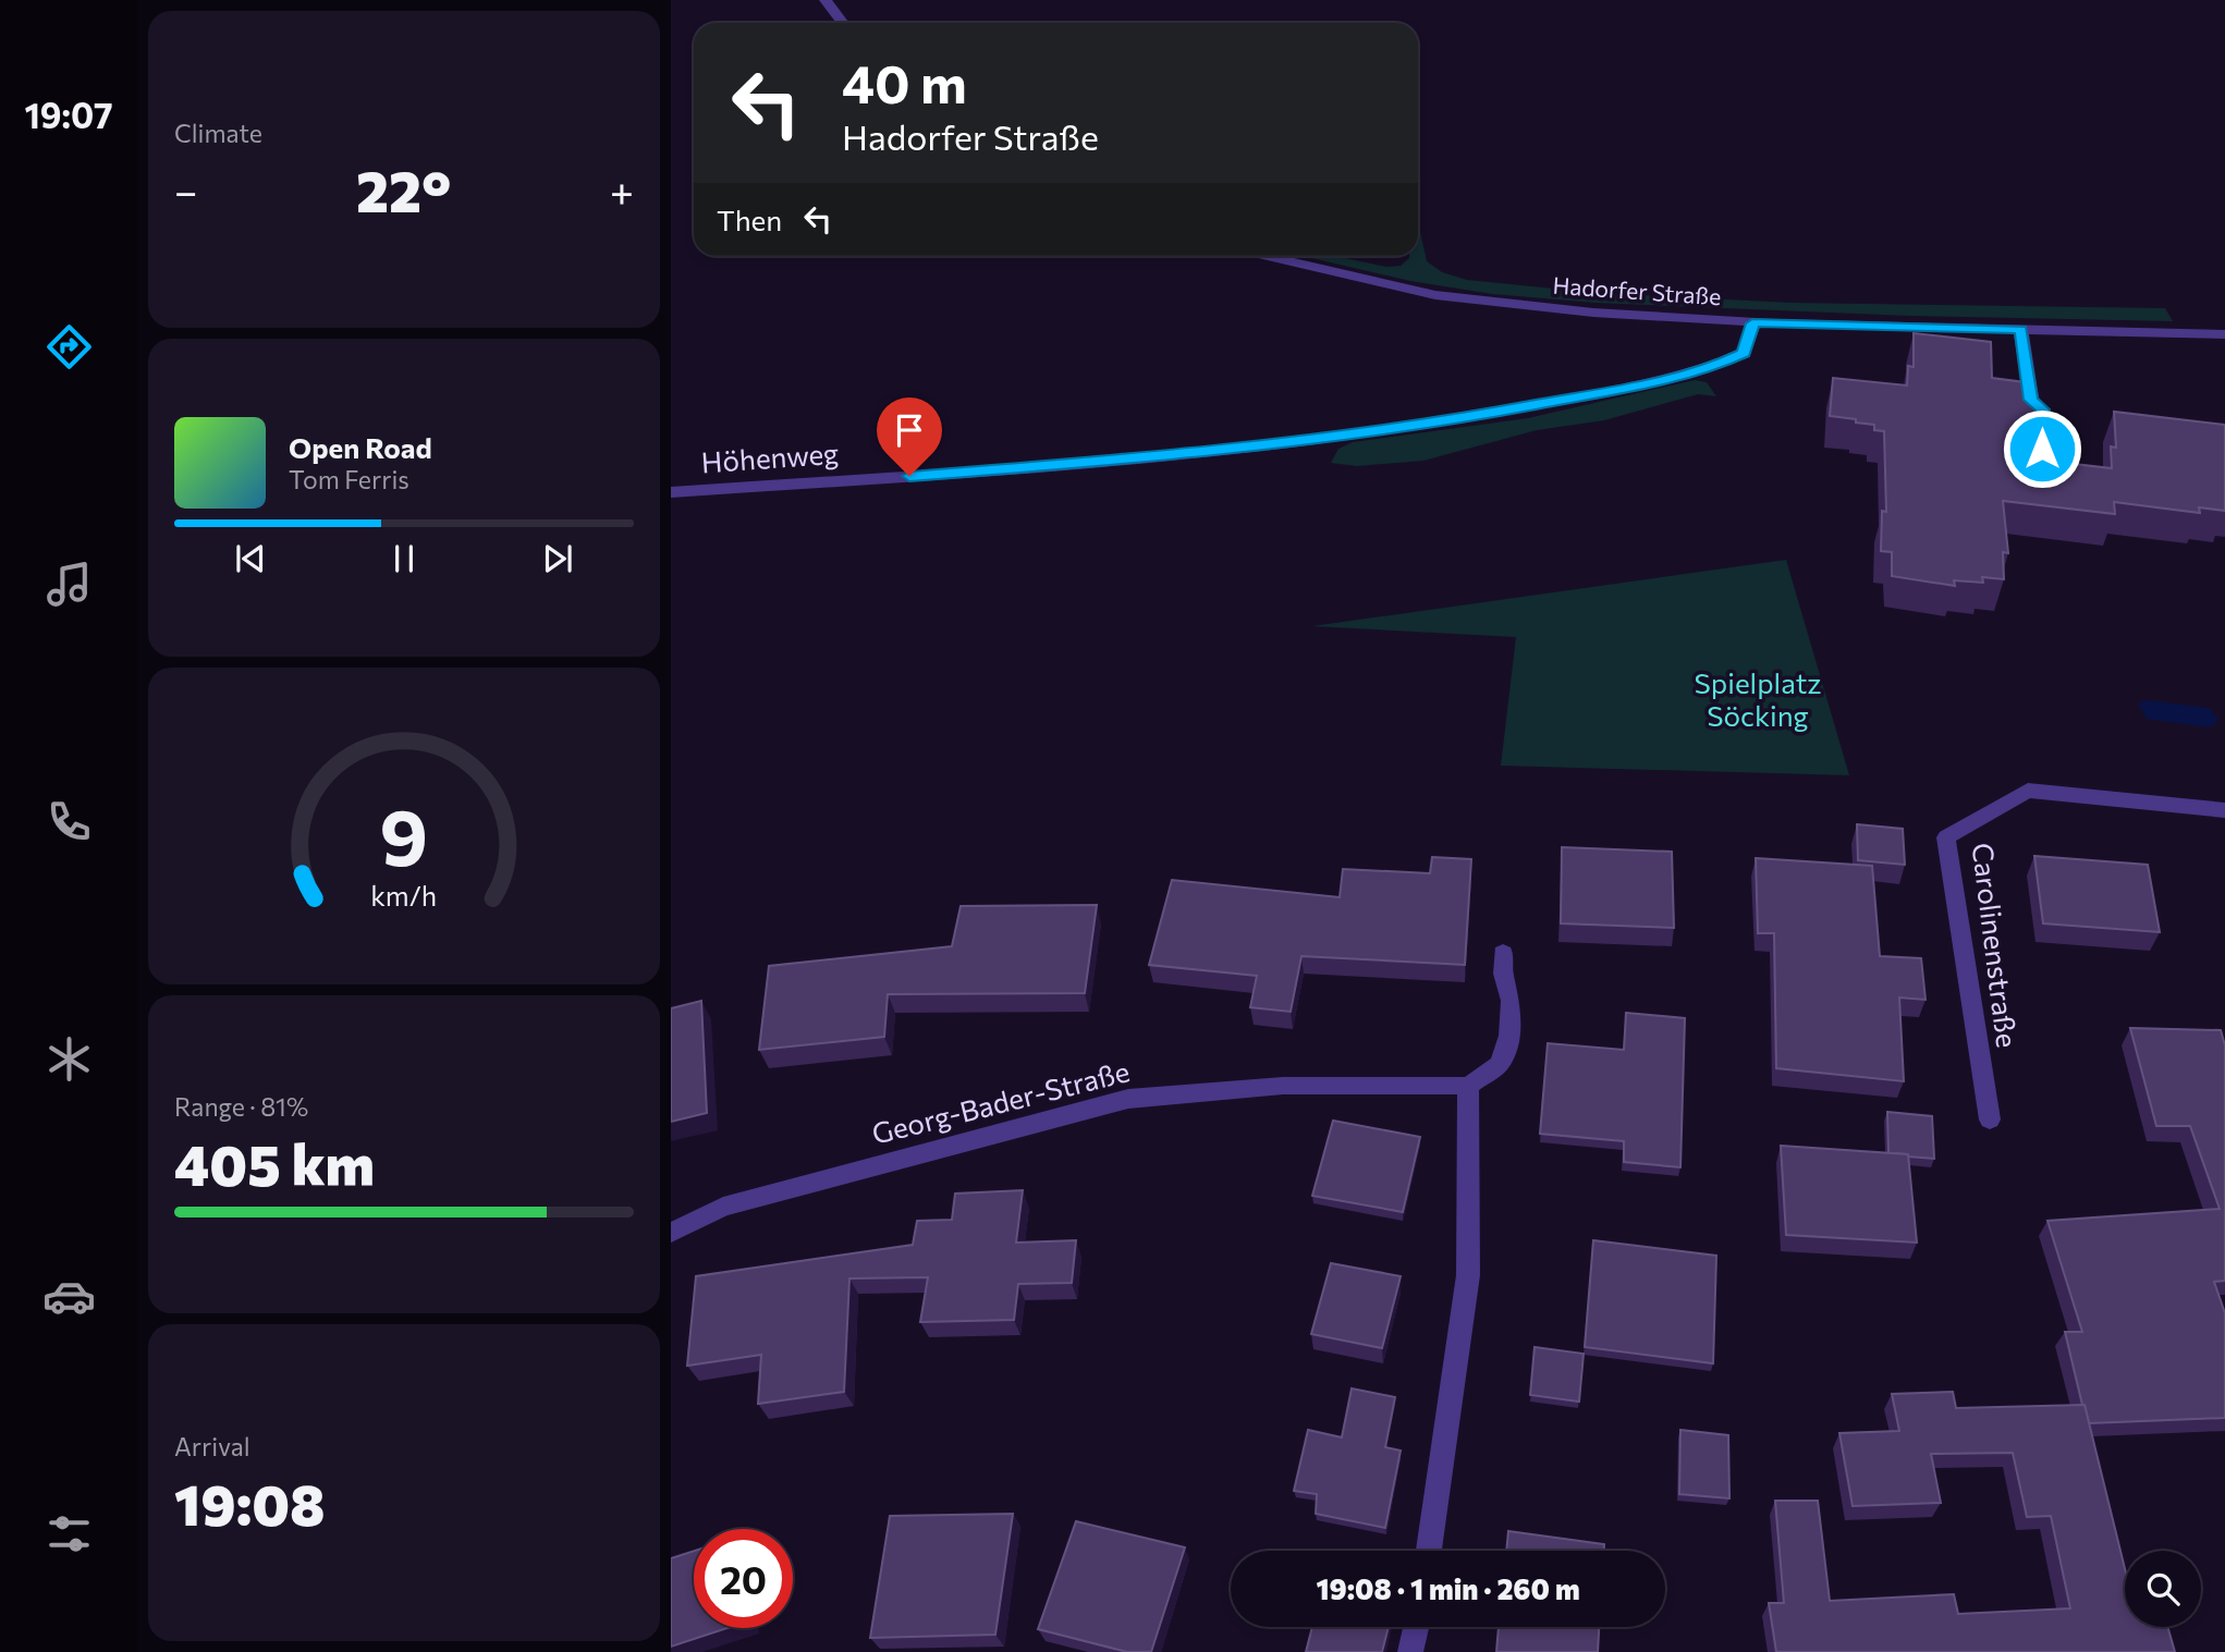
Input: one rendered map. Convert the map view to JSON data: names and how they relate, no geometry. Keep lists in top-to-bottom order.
{
  "streets": {
    "street": [
      "Hadorfer Straße",
      "Höhenweg",
      "Carolinenstraße",
      "Georg-Bader-Straße"
    ]
  },
  "crossings": [
    ["Hadorfer Straße", "Höhenweg"]
  ],
  "parks": ["Spielplatz Söcking"],
  "page": {
    "tabs": "19:07",
    "tile": [
      "Climate",
      ["Range · 81%", "405 km"],
      ["Arrival", "19:08"]
    ],
    "turn": ["40 m", "Hadorfer Straße"],
    "heat": ["−", "22°", "+"],
    "then": "Then",
    "song": ["Open Road", "Tom Ferris"],
    "limit": "20",
    "trip": "19:08 · 1 min · 260 m",
    "gauge": ["9", "km/h"]
  }
}
